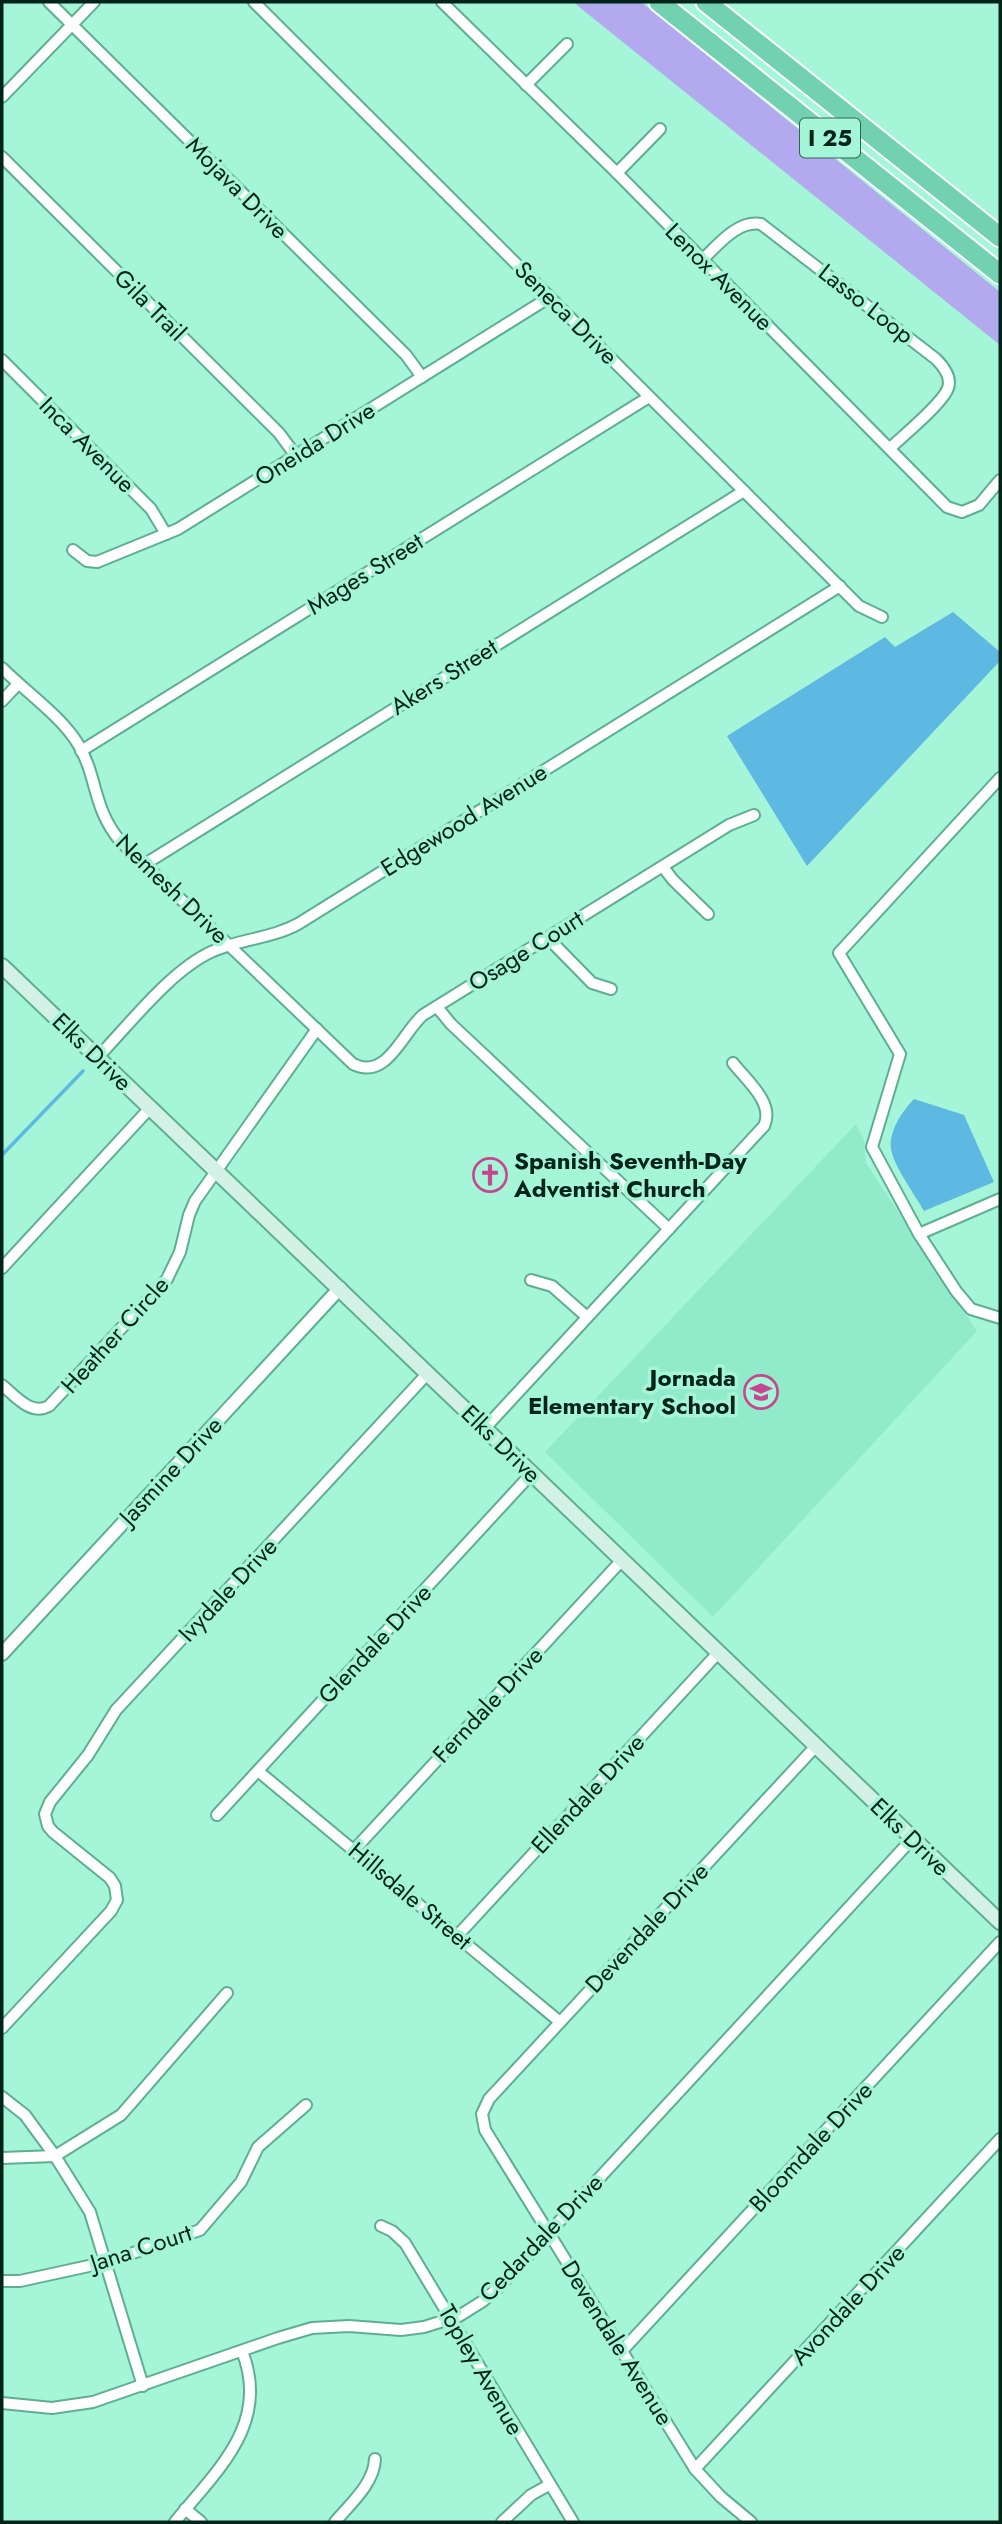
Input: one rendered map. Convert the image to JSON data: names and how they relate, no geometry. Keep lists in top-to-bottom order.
{
  "streets": {
    "highway": ["I 25"],
    "main road": ["Elks Drive"],
    "street": [
      "Mojava Drive",
      "Lenox Avenue",
      "Lasso Loop",
      "Gila Trail",
      "Seneca Drive",
      "Oneida Drive",
      "Inca Avenue",
      "Mages Street",
      "Akers Street",
      "Edgewood Avenue",
      "Nemesh Drive",
      "Osage Court",
      "Heather Circle",
      "Jasmine Drive",
      "Ivydale Drive",
      "Glendale Drive",
      "Ferndale Drive",
      "Ellendale Drive",
      "Hillsdale Street",
      "Devendale Drive",
      "Bloomdale Drive",
      "Cedardale Drive",
      "Jana Court",
      "Avondale Drive",
      "Devendale Avenue",
      "Topley Avenue"
    ]
  },
  "crossings": [
    ["Mojava Drive", "Oneida Drive"],
    ["Lenox Avenue", "Lasso Loop"],
    ["Gila Trail", "Oneida Drive"],
    ["Seneca Drive", "Oneida Drive"],
    ["Seneca Drive", "Mages Street"],
    ["Seneca Drive", "Akers Street"],
    ["Seneca Drive", "Edgewood Avenue"],
    ["Oneida Drive", "Inca Avenue"],
    ["Mages Street", "Nemesh Drive"],
    ["Akers Street", "Nemesh Drive"],
    ["Edgewood Avenue", "Nemesh Drive"],
    ["Edgewood Avenue", "Elks Drive"],
    ["Nemesh Drive", "Osage Court"],
    ["Elks Drive", "Heather Circle"],
    ["Elks Drive", "Jasmine Drive"],
    ["Elks Drive", "Ivydale Drive"],
    ["Elks Drive", "Glendale Drive"],
    ["Elks Drive", "Ferndale Drive"],
    ["Elks Drive", "Ellendale Drive"],
    ["Elks Drive", "Devendale Drive"],
    ["Elks Drive", "Cedardale Drive"],
    ["Glendale Drive", "Hillsdale Street"],
    ["Ferndale Drive", "Hillsdale Street"],
    ["Ellendale Drive", "Hillsdale Street"],
    ["Hillsdale Street", "Devendale Drive"],
    ["Devendale Drive", "Devendale Avenue"],
    ["Bloomdale Drive", "Devendale Avenue"],
    ["Cedardale Drive", "Devendale Avenue"],
    ["Cedardale Drive", "Topley Avenue"],
    ["Avondale Drive", "Devendale Avenue"]
  ],
  "places": {
    "church": ["Spanish Seventh-Day Adventist Church"],
    "school or university": ["Jornada Elementary School"]
  }
}
